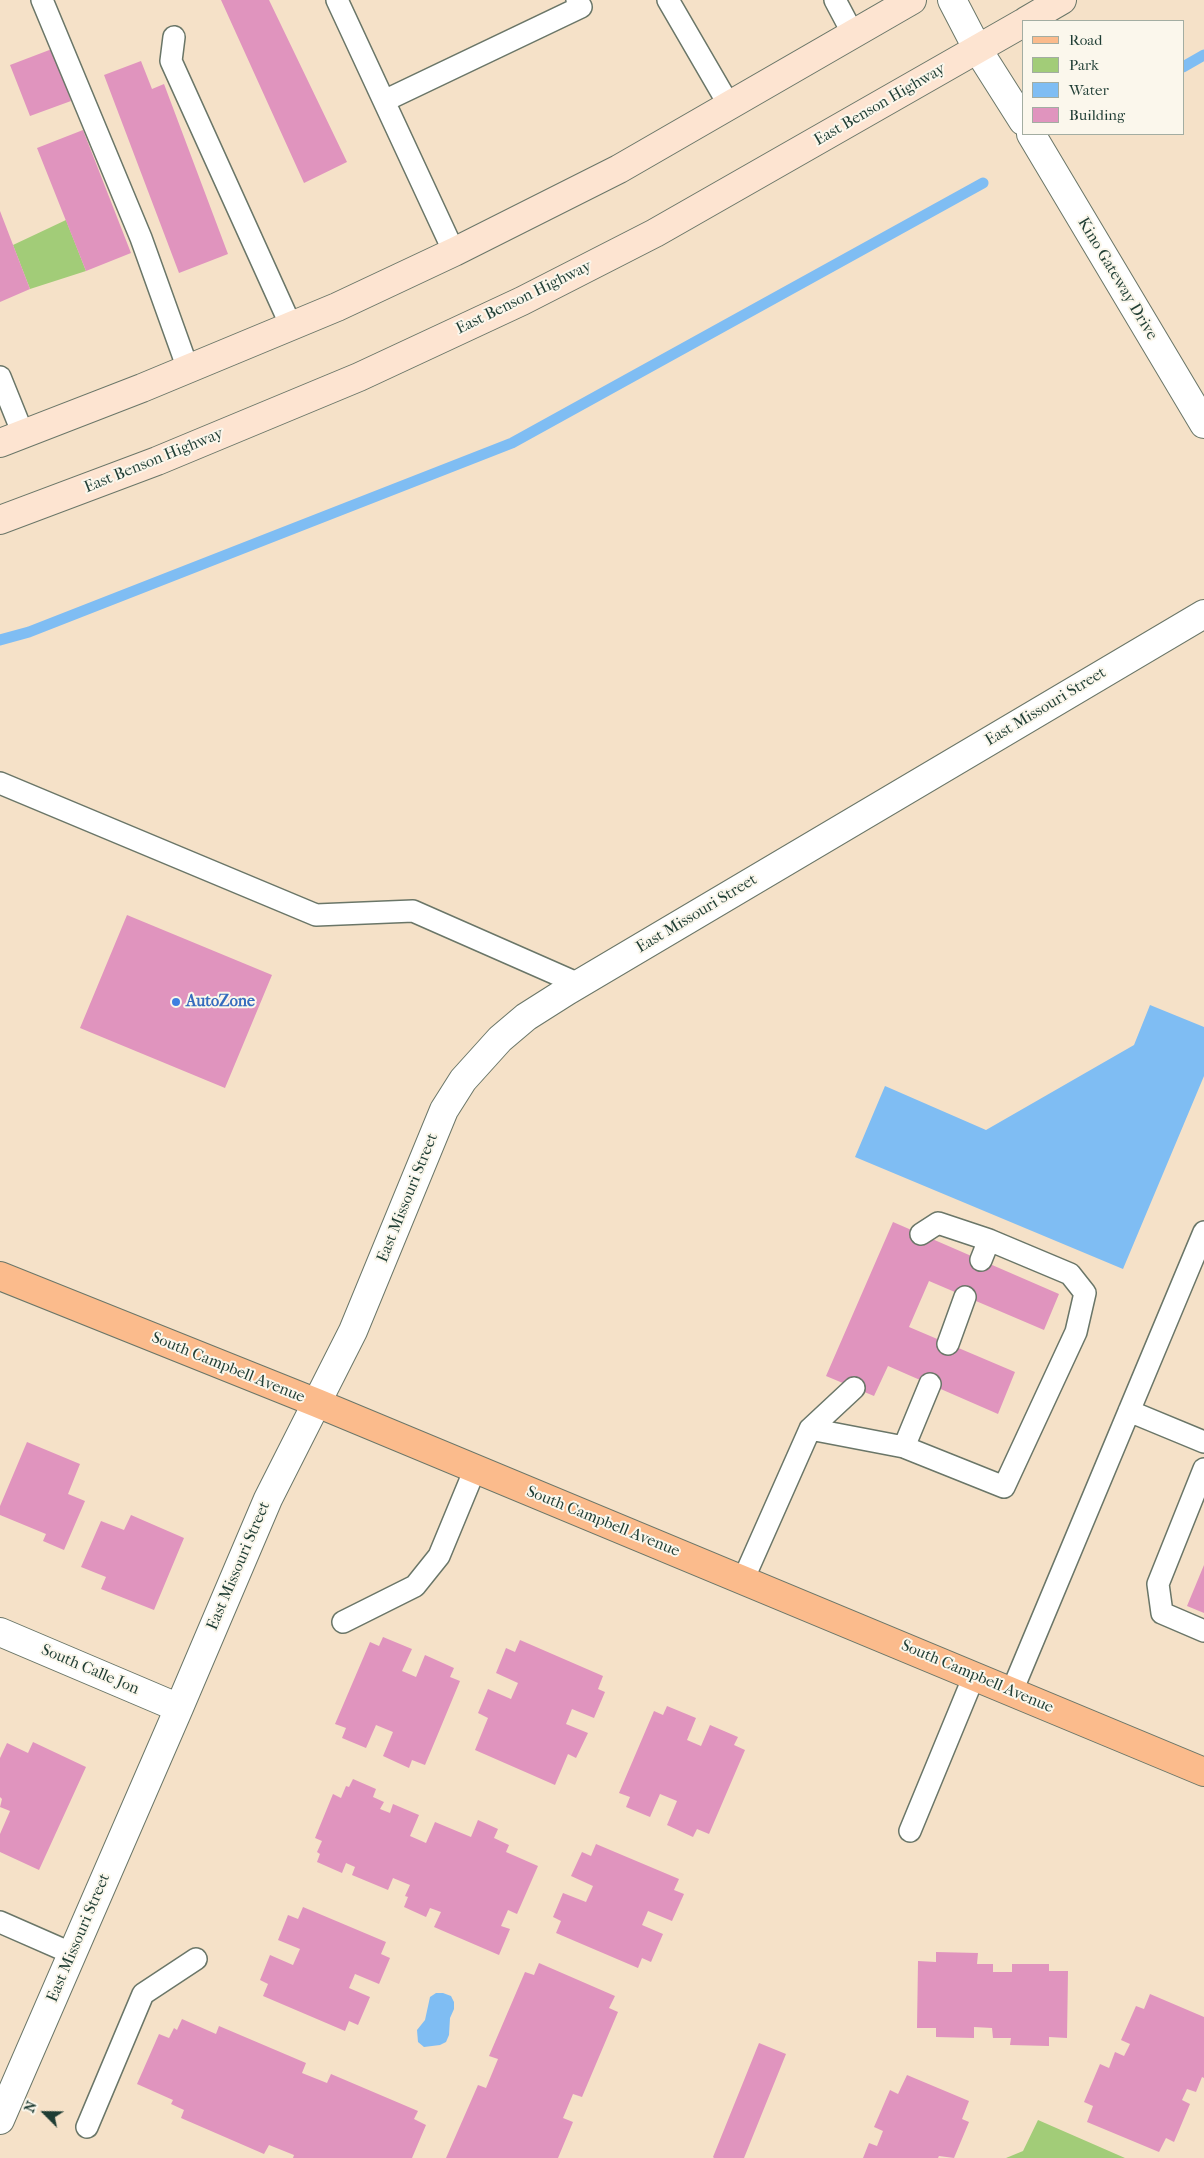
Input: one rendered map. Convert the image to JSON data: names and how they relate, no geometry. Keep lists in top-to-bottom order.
{
  "streets": {
    "main road": ["East Benson Highway", "South Campbell Avenue"],
    "street": ["Kino Gateway Drive", "East Missouri Street", "South Calle Jon"]
  },
  "crossings": [
    ["East Missouri Street", "South Campbell Avenue"],
    ["East Missouri Street", "South Calle Jon"]
  ],
  "places": ["AutoZone"],
  "legend": [
    "Road",
    "Park",
    "Water",
    "Building"
  ],
  "north": "top left"
}
